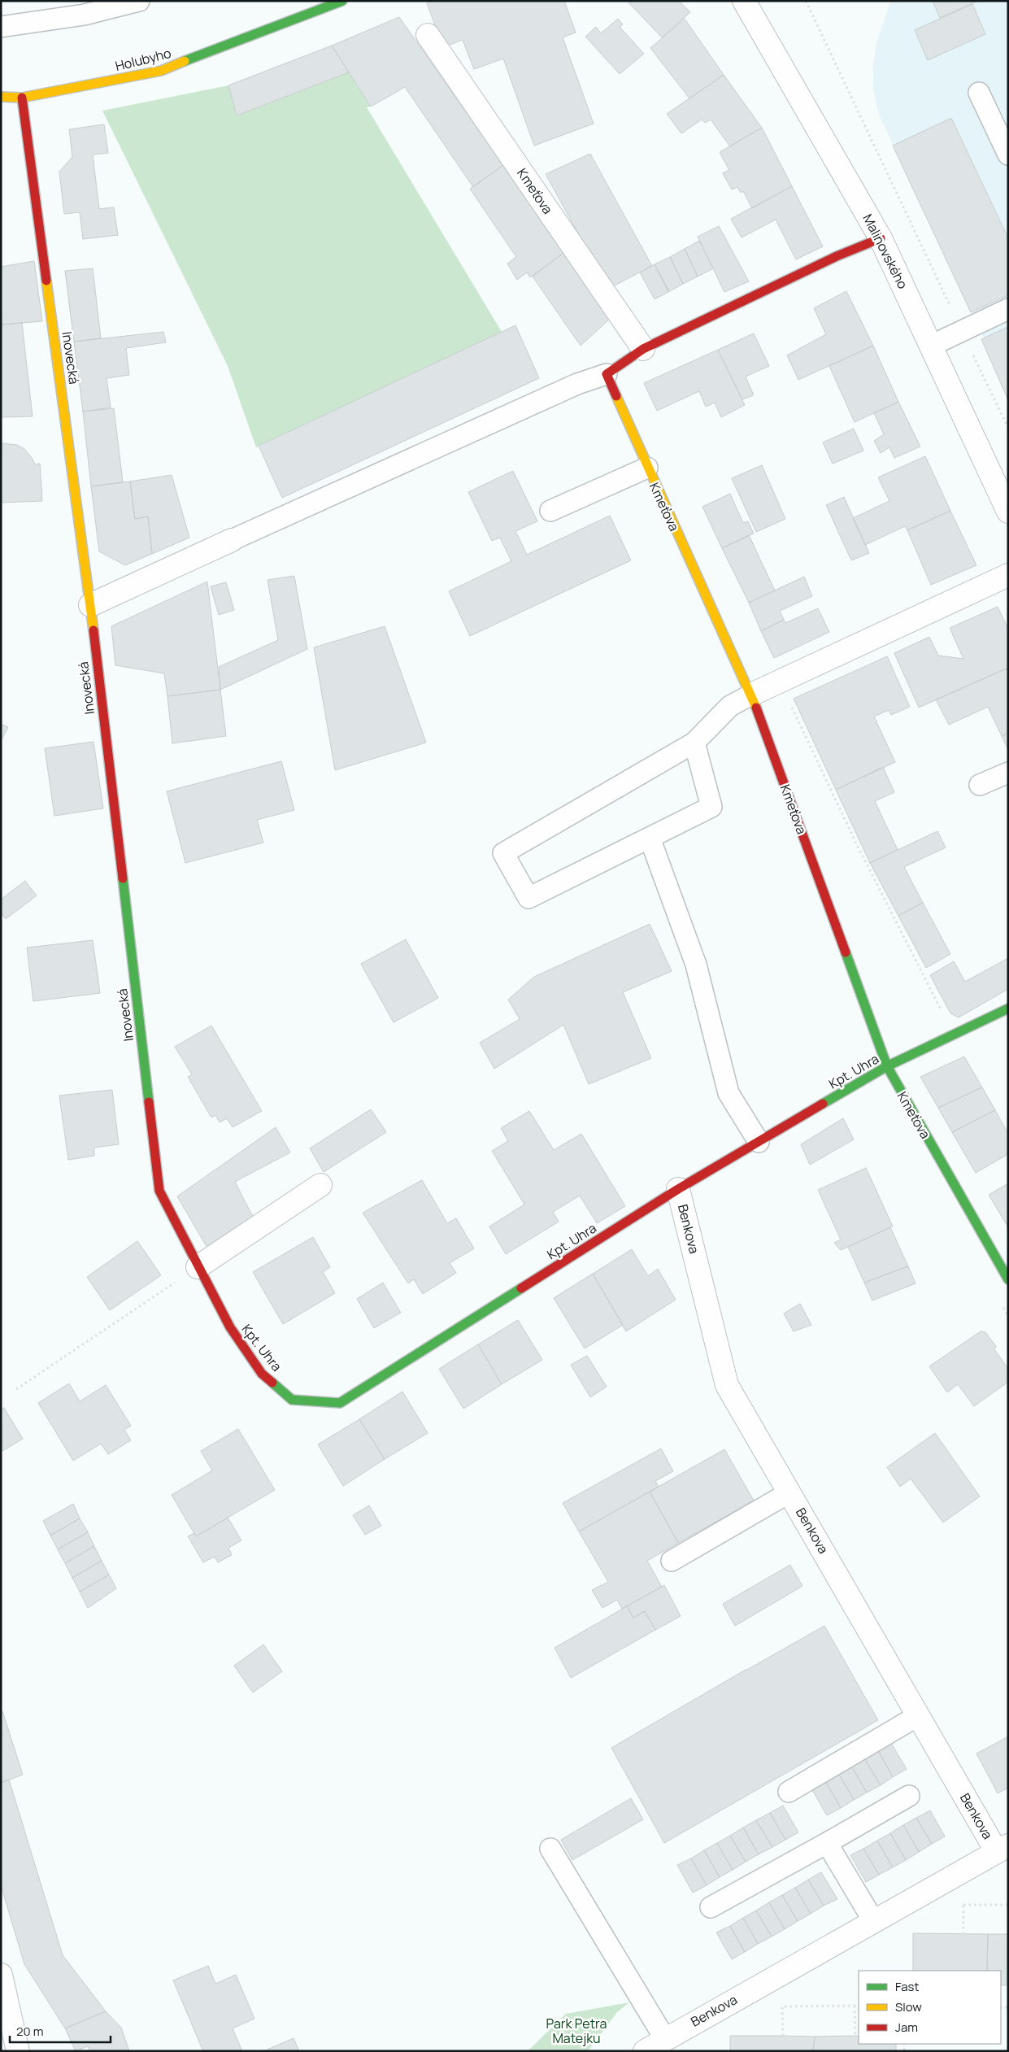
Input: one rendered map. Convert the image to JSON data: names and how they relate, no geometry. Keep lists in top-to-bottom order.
{
  "streets": {
    "street": [
      "Holubyho",
      "Kmeťova",
      "Malinovského",
      "Inovecká",
      "Kpt. Uhra",
      "Benkova"
    ]
  },
  "crossings": [
    ["Holubyho", "Inovecká"],
    ["Kmeťova", "Kpt. Uhra"],
    ["Inovecká", "Kpt. Uhra"],
    ["Kpt. Uhra", "Benkova"]
  ],
  "parks": ["Park Petra Matejku"],
  "legend": ["Fast", "Slow", "Jam"],
  "scale_bar": "20 m"
}
